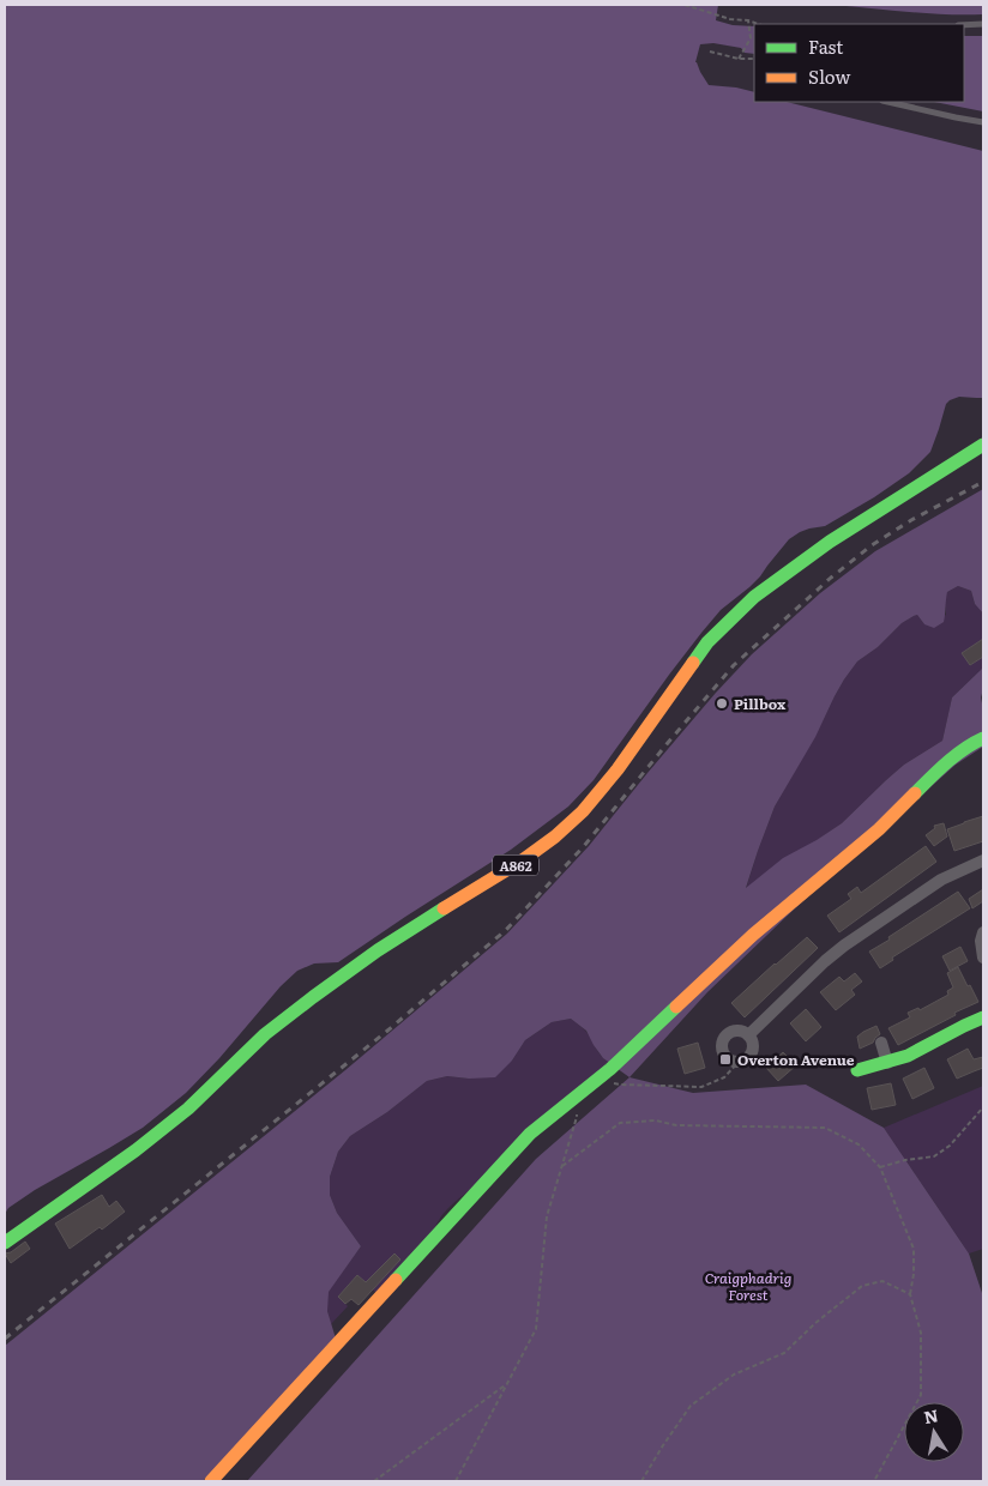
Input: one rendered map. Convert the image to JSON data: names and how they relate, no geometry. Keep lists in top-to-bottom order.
{
  "streets": {
    "main road": ["A862"]
  },
  "parks": ["Craigphadrig Forest"],
  "places": {
    "other": ["Pillbox"],
    "transit": ["Overton Avenue"]
  },
  "legend": ["Fast", "Slow"],
  "north": "top"
}
